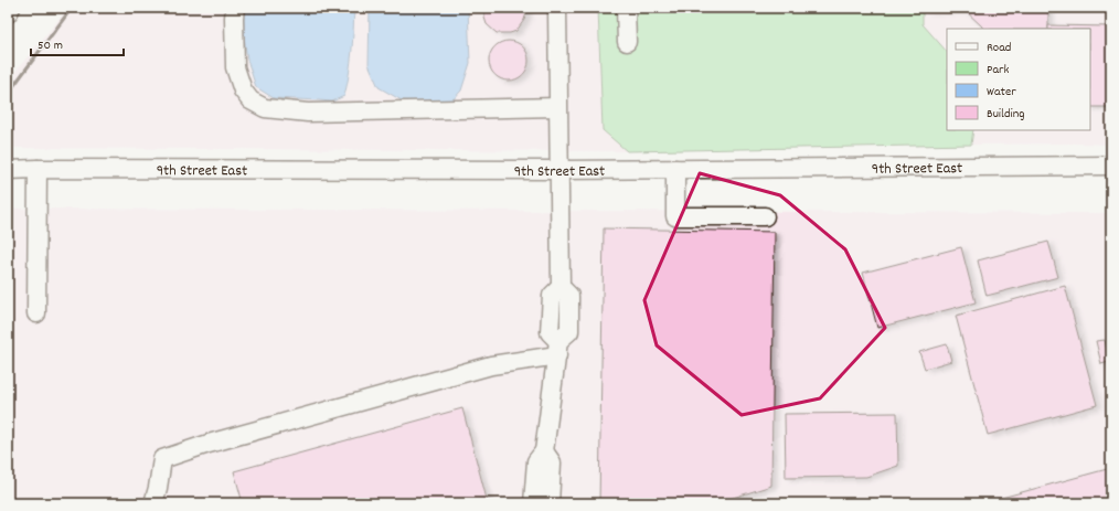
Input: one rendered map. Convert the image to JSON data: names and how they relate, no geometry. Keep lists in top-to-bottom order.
{
  "streets": {
    "street": ["9th Street East"]
  },
  "legend": [
    "Road",
    "Park",
    "Water",
    "Building"
  ],
  "scale_bar": "50 m"
}
